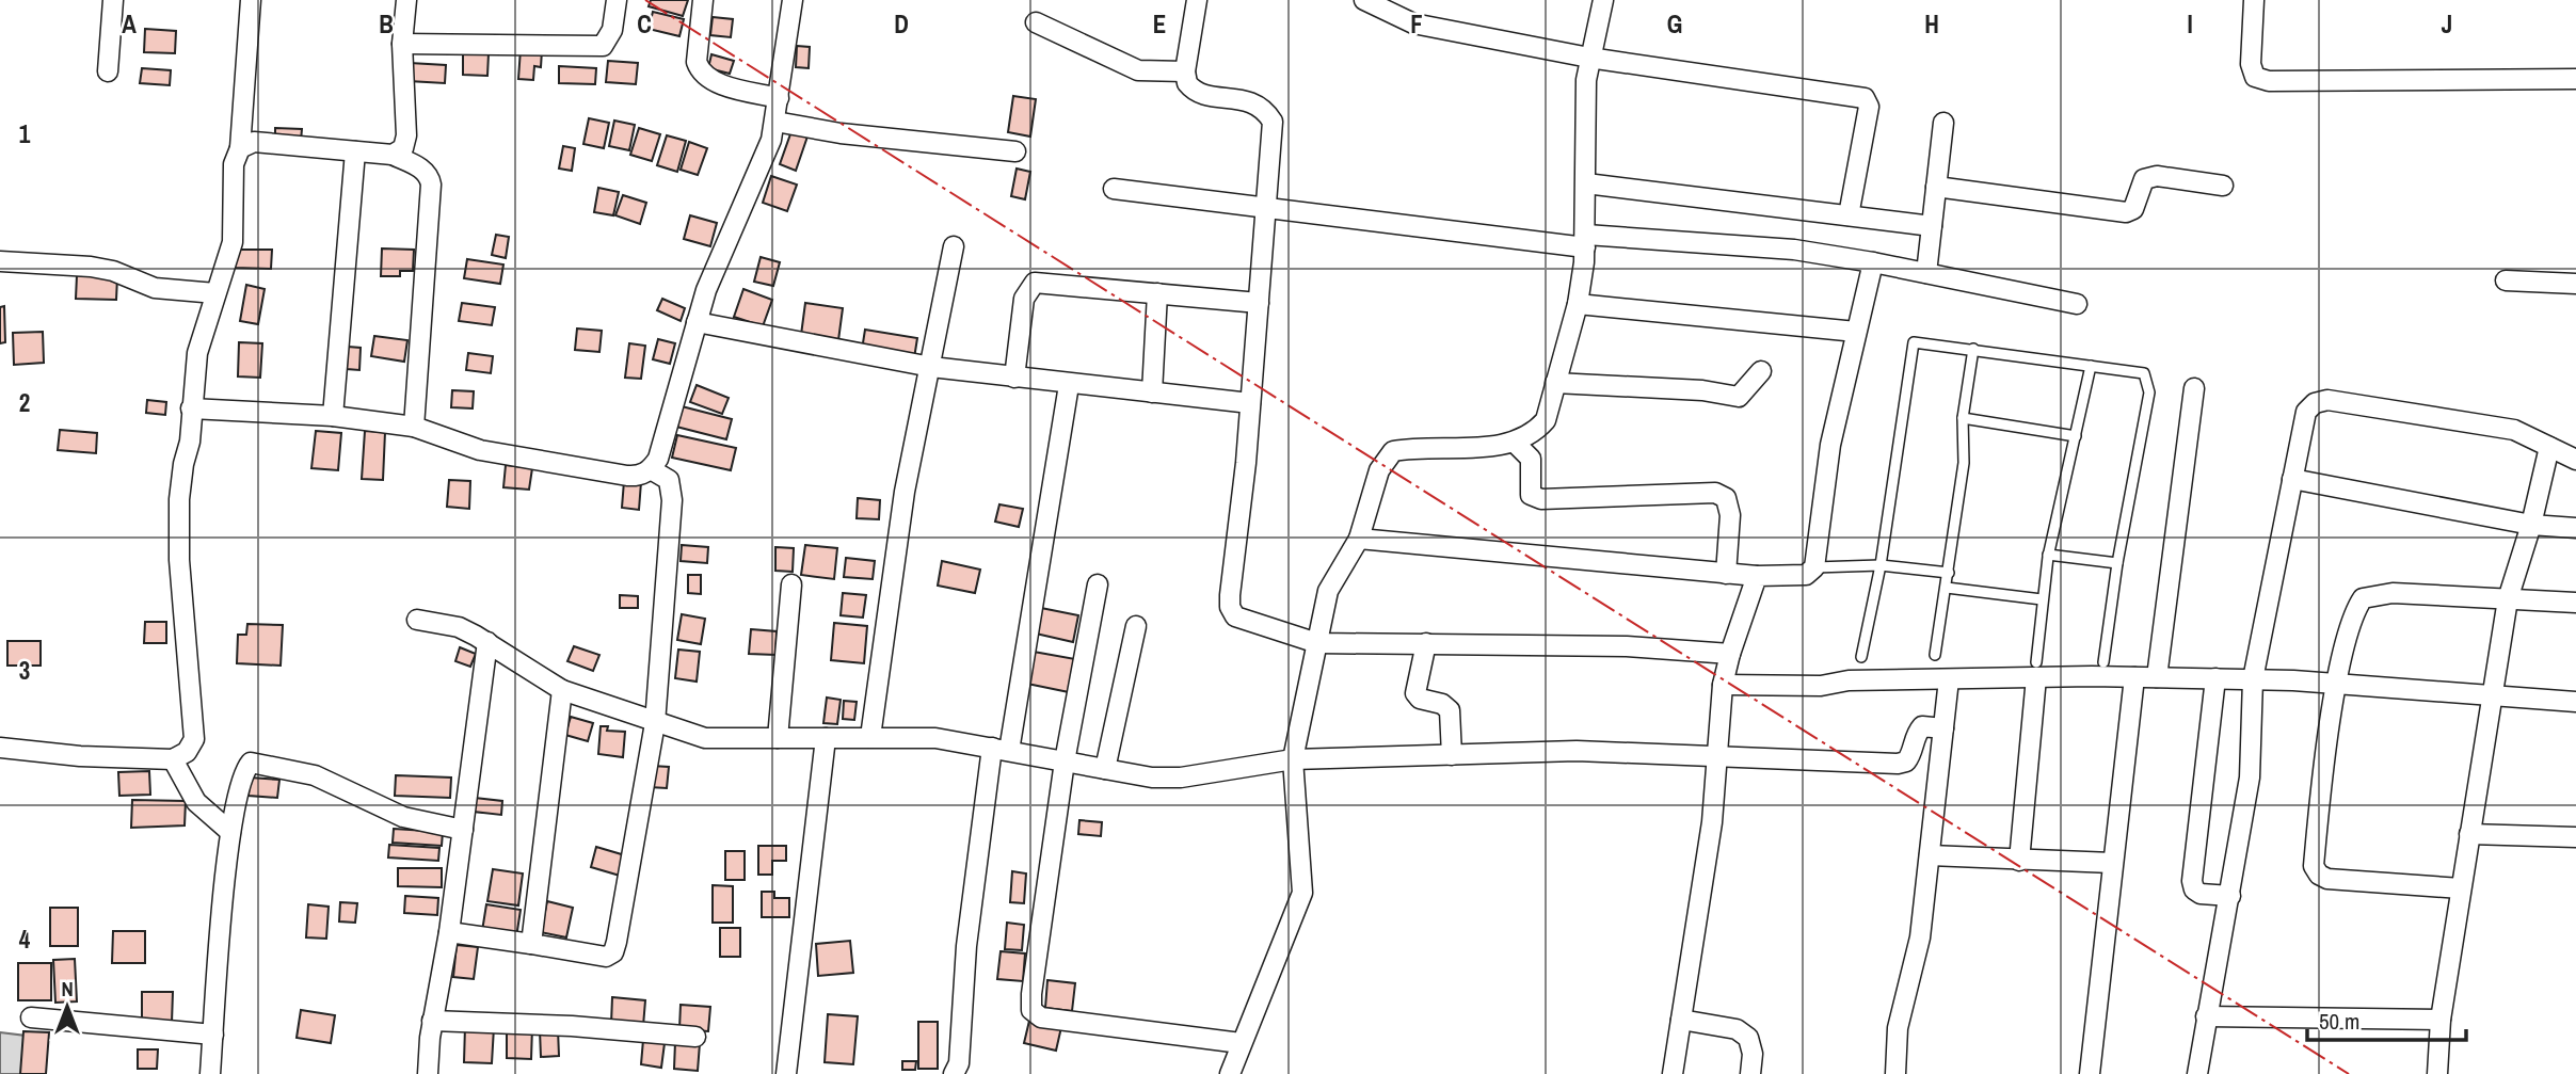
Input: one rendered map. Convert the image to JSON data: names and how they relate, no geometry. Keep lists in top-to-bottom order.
{
  "scale_bar": "50 m",
  "north": "top",
  "grid": {
    "columns": [
      "A",
      "B",
      "C",
      "D",
      "E",
      "F",
      "G",
      "H",
      "I",
      "J"
    ],
    "rows": [
      "1",
      "2",
      "3",
      "4"
    ]
  }
}
